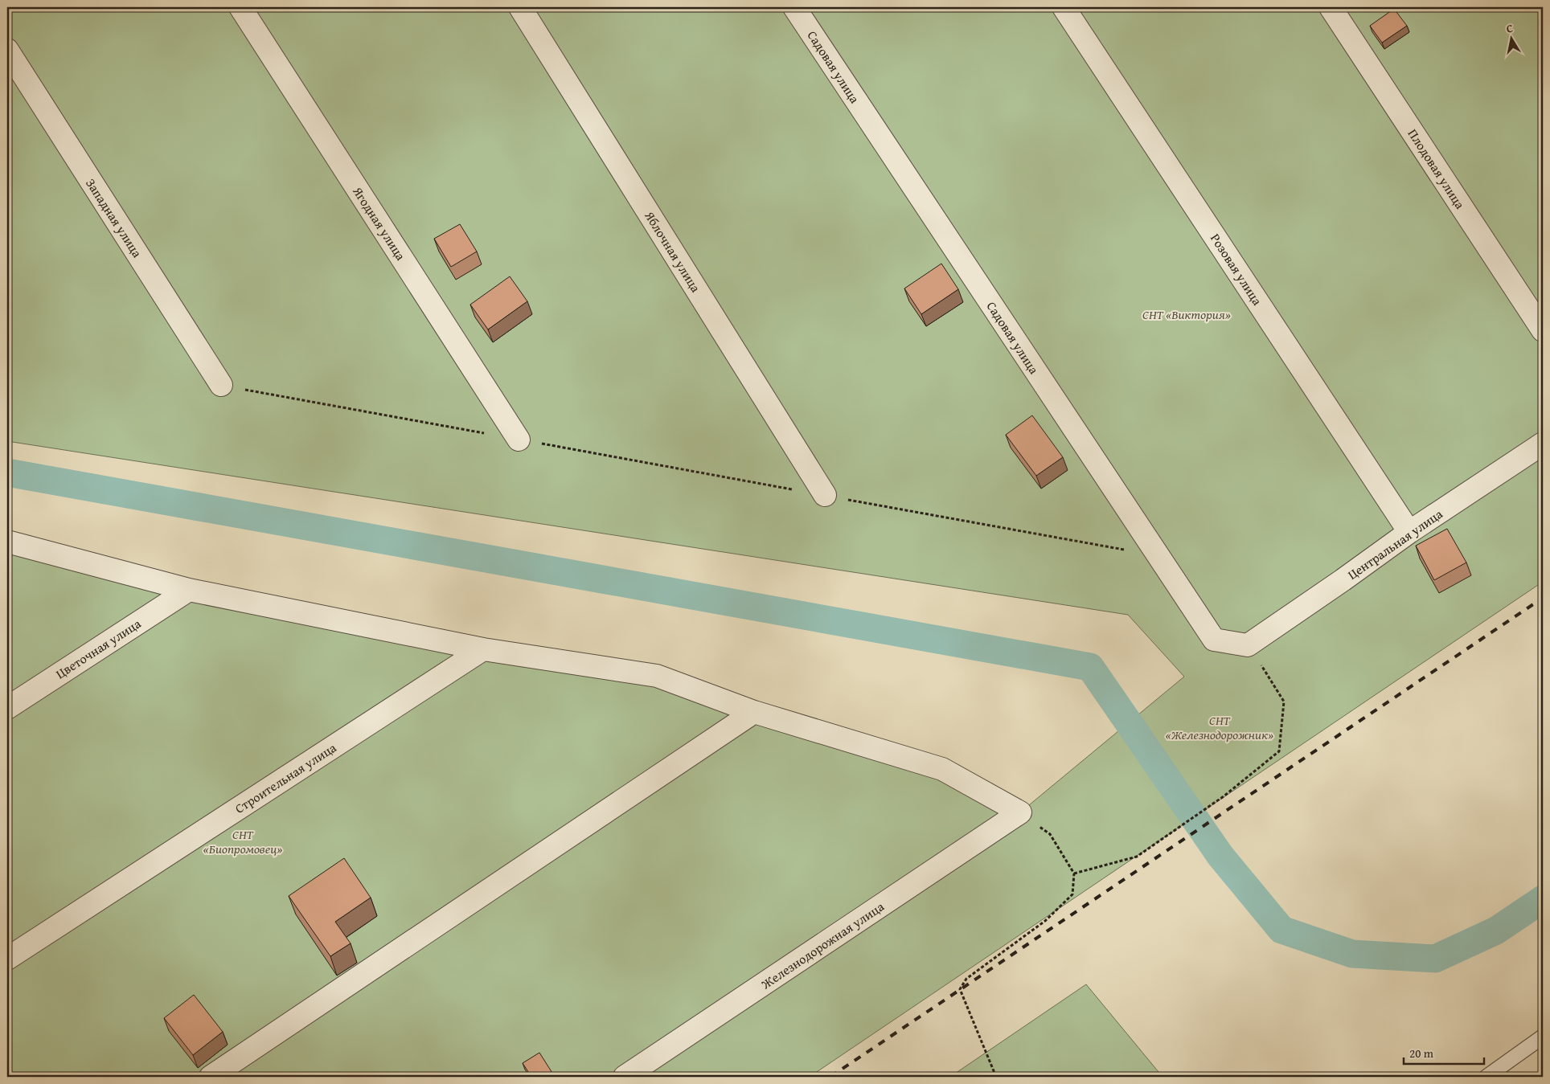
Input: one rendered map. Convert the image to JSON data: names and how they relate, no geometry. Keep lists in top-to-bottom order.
{
  "streets": {
    "street": [
      "Садовая улица",
      "Плодовая улица",
      "Западная улица",
      "Ягодная улица",
      "Яблочная улица",
      "Розовая улица",
      "Центральная улица",
      "Цветочная улица",
      "Строительная улица",
      "Железнодорожная улица"
    ]
  },
  "crossings": [
    ["Садовая улица", "Центральная улица"],
    ["Розовая улица", "Центральная улица"]
  ],
  "parks": ["СНТ «Виктория»", "СНТ «Железнодорожник»", "СНТ «Биопромовец»"],
  "scale_bar": "20 m",
  "north": "top"
}
